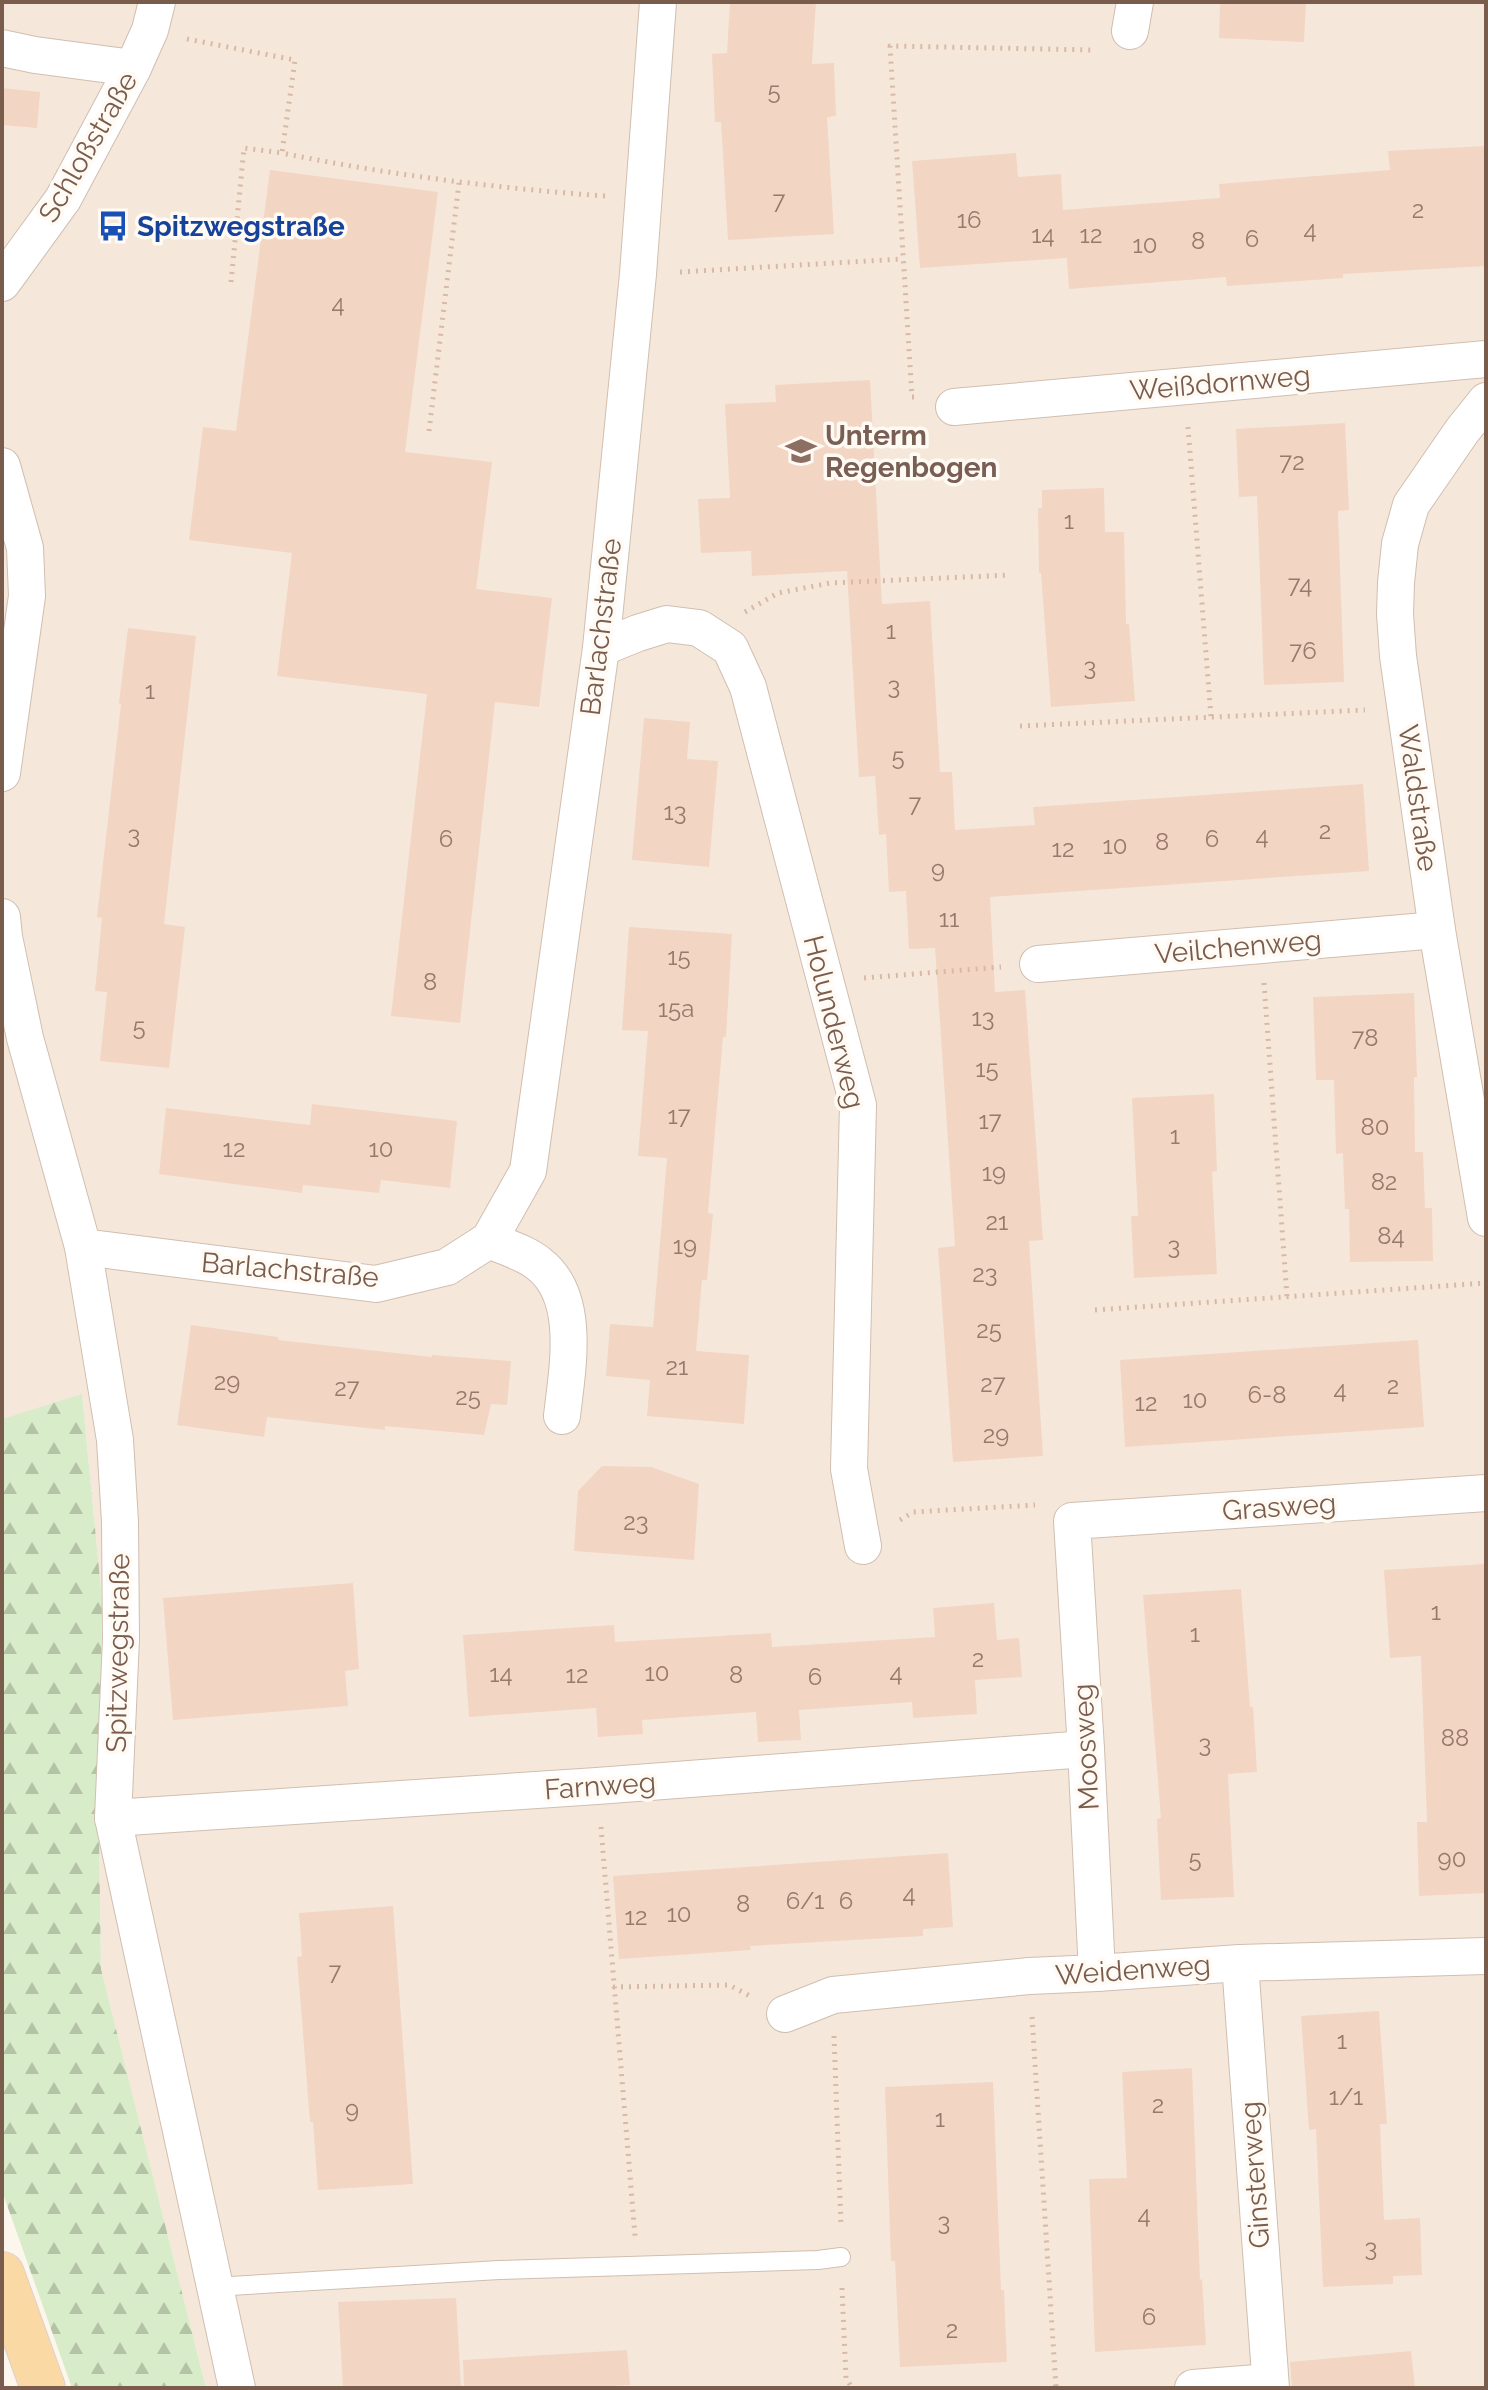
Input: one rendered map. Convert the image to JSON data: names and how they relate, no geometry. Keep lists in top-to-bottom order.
{
  "streets": {
    "street": [
      "Schloßstraße",
      "Weißdornweg",
      "Barlachstraße",
      "Waldstraße",
      "Veilchenweg",
      "Holunderweg",
      "Grasweg",
      "Spitzwegstraße",
      "Moosweg",
      "Farnweg",
      "Weidenweg",
      "Ginsterweg"
    ]
  },
  "crossings": [
    ["Barlachstraße", "Spitzwegstraße"],
    ["Waldstraße", "Veilchenweg"],
    ["Grasweg", "Moosweg"],
    ["Spitzwegstraße", "Farnweg"],
    ["Moosweg", "Farnweg"],
    ["Moosweg", "Weidenweg"],
    ["Weidenweg", "Ginsterweg"]
  ],
  "places": {
    "bus stop": ["Spitzwegstraße"],
    "school or university": ["Unterm Regenbogen"]
  },
  "house_numbers": [
    "5",
    "7",
    "2",
    "16",
    "4",
    "14",
    "12",
    "6",
    "8",
    "10",
    "4",
    "72",
    "1",
    "74",
    "1",
    "76",
    "3",
    "3",
    "1",
    "5",
    "7",
    "13",
    "2",
    "3",
    "4",
    "6",
    "6",
    "8",
    "10",
    "12",
    "9",
    "11",
    "15",
    "8",
    "15a",
    "13",
    "5",
    "78",
    "15",
    "17",
    "17",
    "80",
    "1",
    "12",
    "10",
    "19",
    "82",
    "21",
    "84",
    "19",
    "3",
    "23",
    "25",
    "21",
    "29",
    "27",
    "2",
    "27",
    "4",
    "6-8",
    "25",
    "10",
    "12",
    "29",
    "23",
    "1",
    "1",
    "2",
    "10",
    "4",
    "14",
    "12",
    "8",
    "6",
    "88",
    "3",
    "5",
    "90",
    "4",
    "6/1",
    "6",
    "8",
    "10",
    "12",
    "7",
    "1",
    "1/1",
    "2",
    "9",
    "1",
    "4",
    "3",
    "3",
    "6",
    "2"
  ]
}
